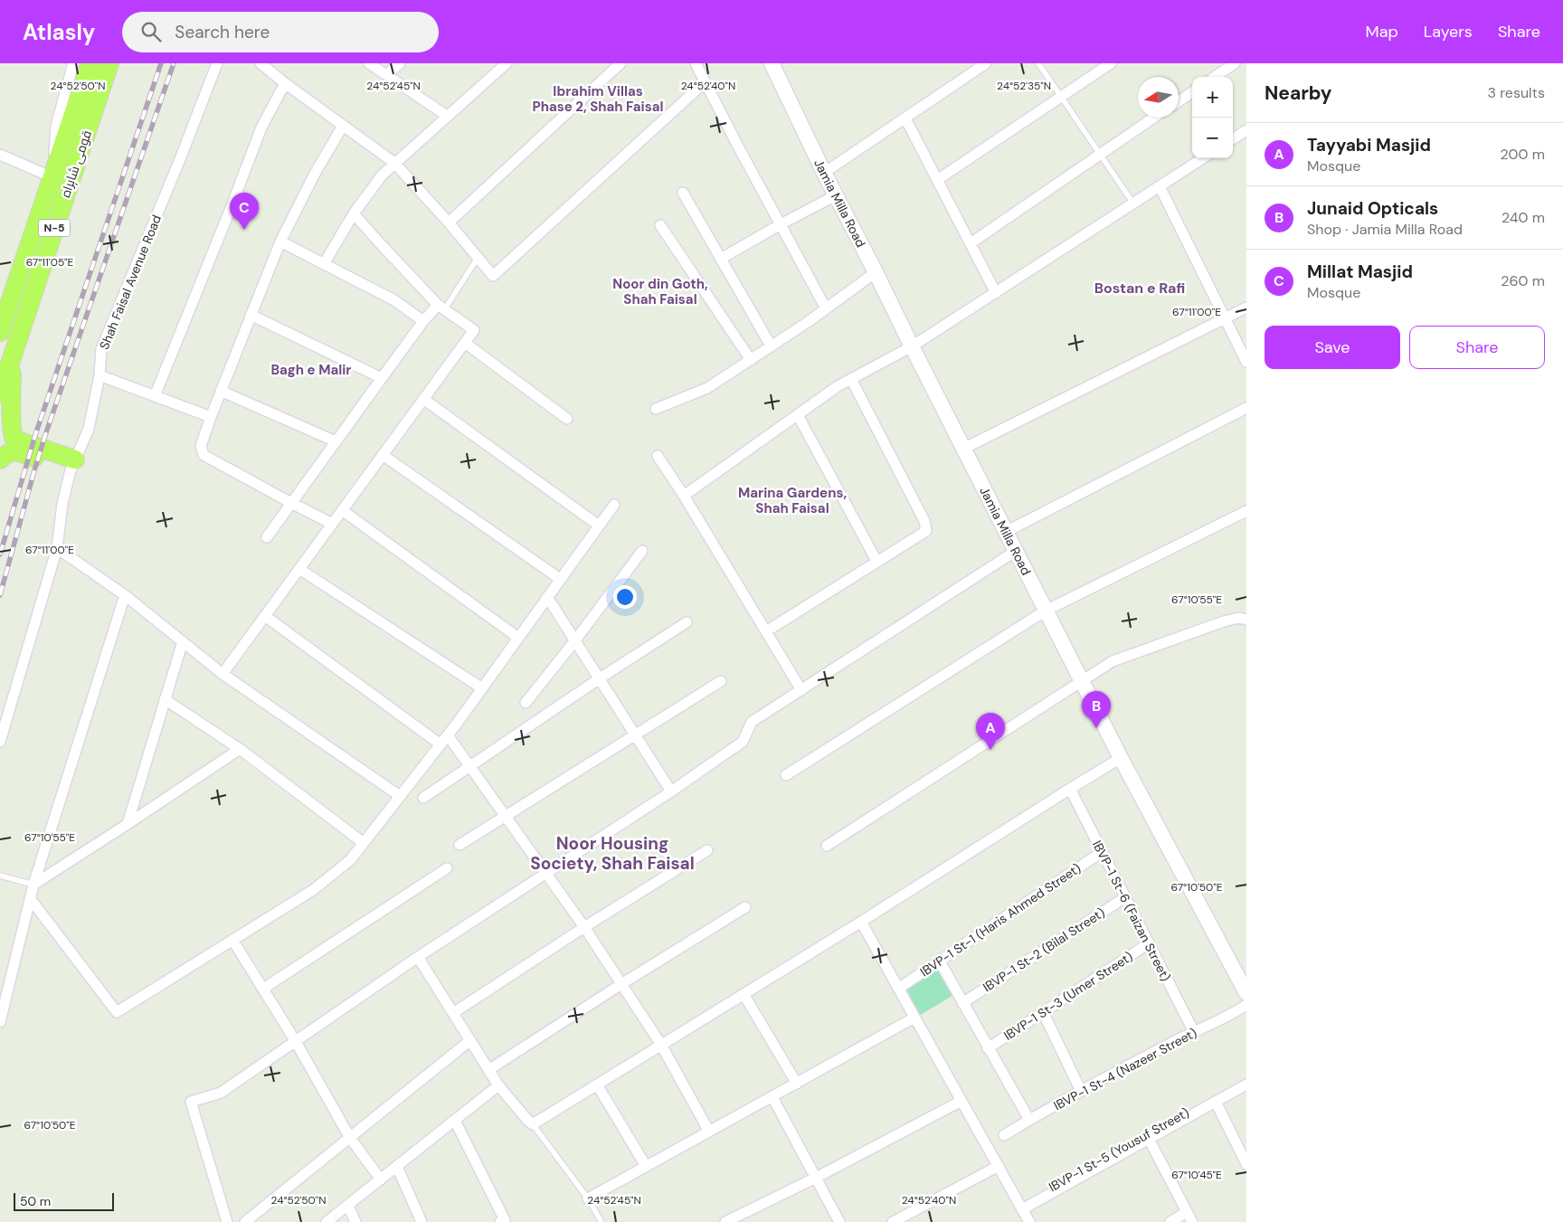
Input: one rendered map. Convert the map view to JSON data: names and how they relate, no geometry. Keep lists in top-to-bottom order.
{
  "streets": {
    "highway": ["قومی شاہراہ", "N-5"],
    "main road": ["Jamia Milla Road"],
    "street": [
      "Shah Faisal Avenue Road",
      "IBVP-1 St-6 (Faizan Street)",
      "IBVP-1 St-1 (Haris Ahmed Street)",
      "IBVP-1 St-2 (Bilal Street)",
      "IBVP-1 St-3 (Umer Street)",
      "IBVP-1 St-4 (Nazeer Street)",
      "IBVP-1 St-5 (Yousuf Street)"
    ]
  },
  "crossings": [
    ["IBVP-1 St-6 (Faizan Street)", "IBVP-1 St-1 (Haris Ahmed Street)"],
    ["IBVP-1 St-6 (Faizan Street)", "IBVP-1 St-2 (Bilal Street)"],
    ["IBVP-1 St-6 (Faizan Street)", "IBVP-1 St-3 (Umer Street)"],
    ["IBVP-1 St-6 (Faizan Street)", "IBVP-1 St-4 (Nazeer Street)"]
  ],
  "districts": [
    "Ibrahim Villas Phase 2, Shah Faisal",
    "Noor din Goth, Shah Faisal",
    "Bostan e Rafi",
    "Bagh e Malir",
    "Marina Gardens, Shah Faisal",
    "Noor Housing Society, Shah Faisal"
  ],
  "scale_bar": "50 m",
  "north": "left",
  "page": {
    "header": "Atlasly",
    "search": "Search here",
    "nav": ["Map", "Layers", "Share"],
    "heading": ["Nearby", "3 results"],
    "map_buttons": ["+", "−"],
    "list": [
      {
        "mark": "A",
        "name": "Tayyabi Masjid",
        "note": "Mosque",
        "value": "200 m"
      },
      {
        "mark": "B",
        "name": "Junaid Opticals",
        "note": "Shop · Jamia Milla Road",
        "value": "240 m"
      },
      {
        "mark": "C",
        "name": "Millat Masjid",
        "note": "Mosque",
        "value": "260 m"
      }
    ],
    "pins": ["C", "B", "A"],
    "buttons": ["Save", "Share"],
    "scale": "50 m"
  },
  "coordinates": [
    "24°52'50\"N",
    "24°52'45\"N",
    "24°52'40\"N",
    "24°52'35\"N",
    "67°11'05\"E",
    "67°11'00\"E",
    "67°10'55\"E",
    "67°10'50\"E",
    "67°10'45\"E"
  ]
}
